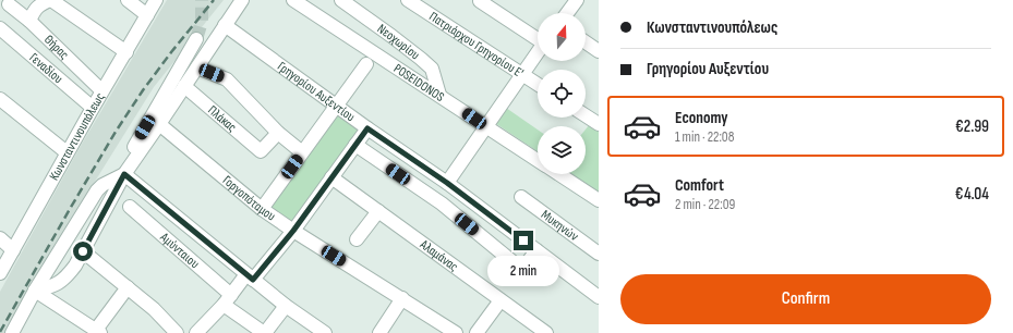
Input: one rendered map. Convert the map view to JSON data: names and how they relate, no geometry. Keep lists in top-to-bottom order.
{
  "streets": {
    "street": [
      "Νεοχωρίου",
      "Πατριάρχου Γρηγορίου E'",
      "Θήρας",
      "Γεναδίου",
      "POSEIDONOS",
      "Γρηγορίου Αυξεντίου",
      "Πλάκας",
      "Κωνσταντινουπόλεως",
      "Γοργοπόταμου",
      "Μυκηνών",
      "Αμύνταιου",
      "Αλαμάνας"
    ]
  },
  "crossings": [
    ["Νεοχωρίου", "POSEIDONOS"],
    ["Θήρας", "Κωνσταντινουπόλεως"],
    ["Γεναδίου", "Κωνσταντινουπόλεως"]
  ],
  "north": "top",
  "page": {
    "banner": ["Κωνσταντινουπόλεως", "Γρηγορίου Αυξεντίου"],
    "list": [
      {
        "name": "Economy",
        "note": "1 min · 22:08",
        "value": "€2.99"
      },
      {
        "name": "Comfort",
        "note": "2 min · 22:09",
        "value": "€4.04"
      }
    ],
    "bubble": "2 min",
    "buttons": "Confirm"
  }
}
